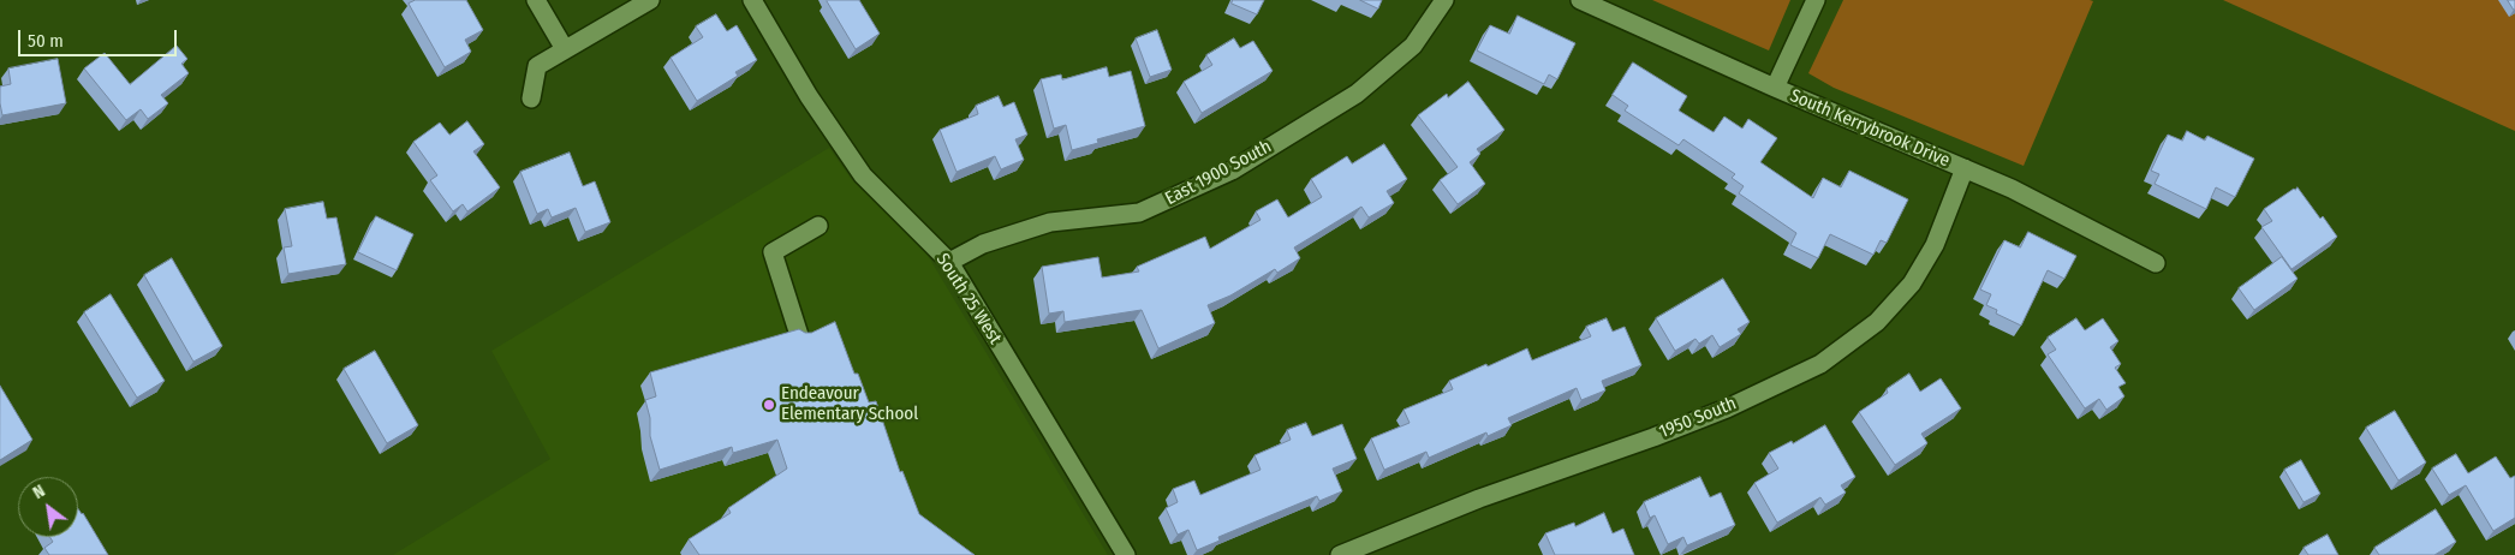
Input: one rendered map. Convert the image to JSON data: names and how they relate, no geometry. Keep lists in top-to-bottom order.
{
  "streets": {
    "street": [
      "South Kerrybrook Drive",
      "East 1900 South",
      "South 25 West",
      "1950 South"
    ]
  },
  "crossings": [
    ["South Kerrybrook Drive", "1950 South"],
    ["East 1900 South", "South 25 West"]
  ],
  "places": ["Endeavour Elementary School"],
  "scale_bar": "50 m",
  "north": "top left"
}
